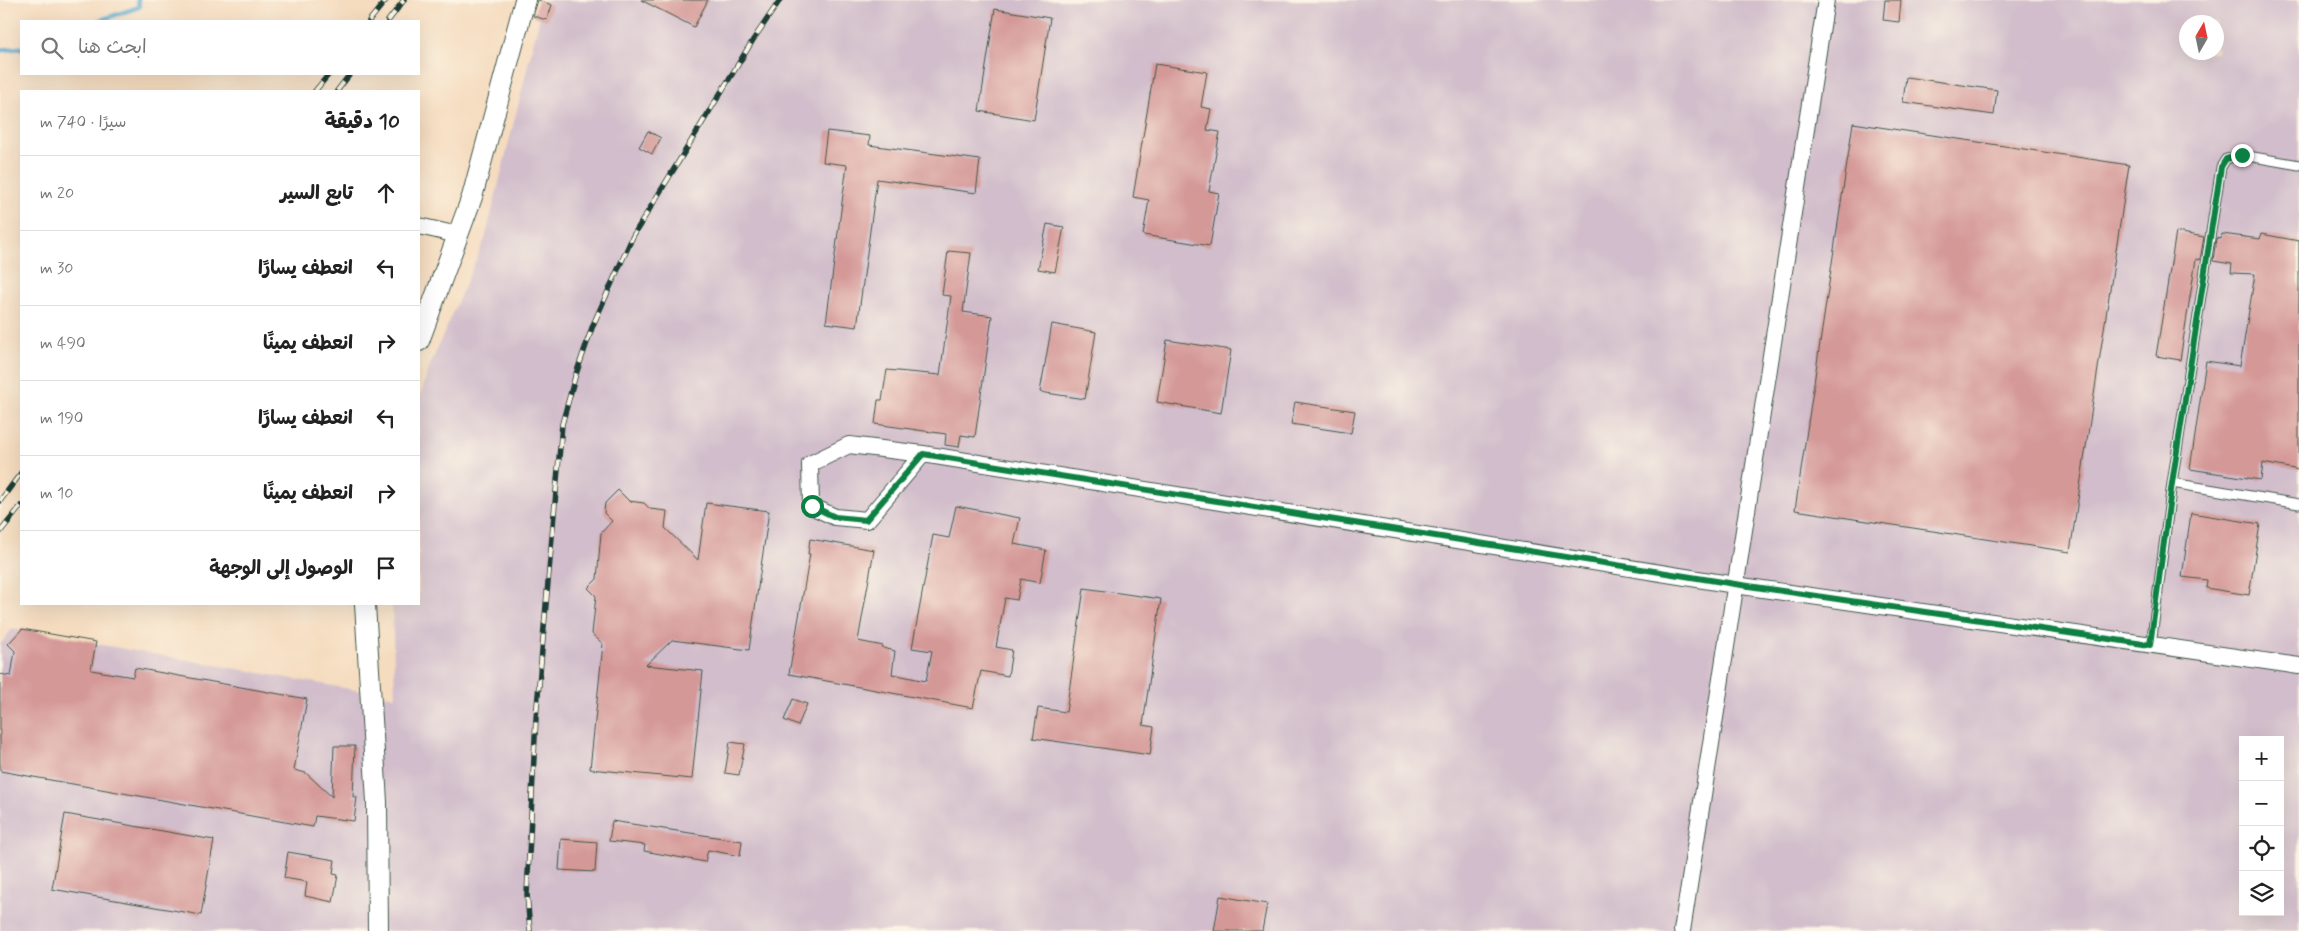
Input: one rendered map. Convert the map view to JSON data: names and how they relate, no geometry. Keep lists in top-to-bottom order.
{
  "north": "top",
  "page": {
    "search": "ابحث هنا",
    "heading": ["10 دقيقة", "سيرًا · 740 m"],
    "list": [
      ["تابع السير", "20 m"],
      ["انعطف يسارًا", "30 m"],
      ["انعطف يمينًا", "490 m"],
      ["انعطف يسارًا", "190 m"],
      ["انعطف يمينًا", "10 m"],
      "الوصول إلى الوجهة"
    ],
    "map_buttons": ["+", "−"]
  }
}
